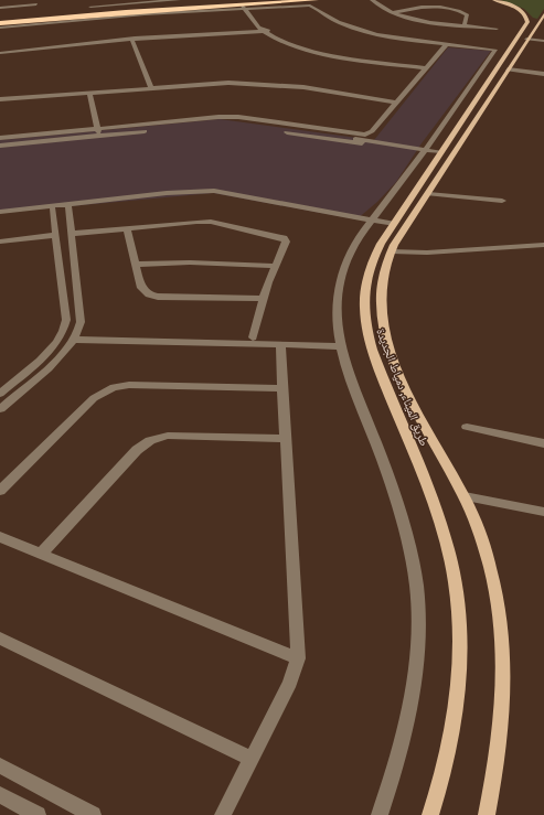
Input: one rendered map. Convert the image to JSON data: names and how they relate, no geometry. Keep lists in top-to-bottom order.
{
  "streets": {
    "main road": ["طريق الميناء, دمياط الجديدة"]
  }
}
